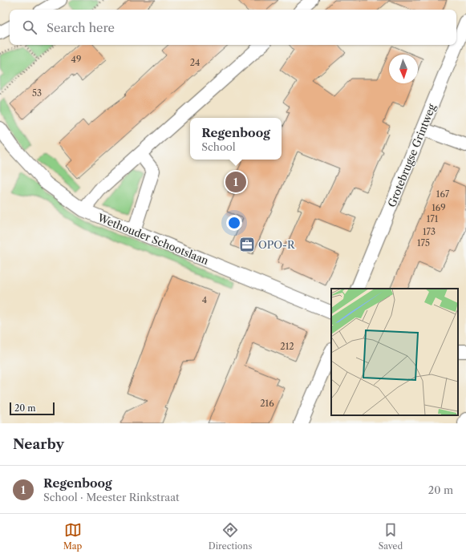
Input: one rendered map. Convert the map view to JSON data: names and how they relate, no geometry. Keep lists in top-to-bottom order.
{
  "streets": {
    "street": ["Grotebrugse Grintweg", "Wethouder Schootslaan"]
  },
  "places": {
    "office": ["OPO-R"]
  },
  "house_numbers": [
    "49",
    "24",
    "53",
    "167",
    "169",
    "171",
    "173",
    "175",
    "4",
    "212",
    "216"
  ],
  "scale_bar": "20 m",
  "north": "bottom",
  "page": {
    "search": "Search here",
    "popup": ["Regenboog", "School"],
    "pins": "1",
    "scale": "20 m",
    "heading": "Nearby",
    "list": [
      {
        "mark": "1",
        "name": "Regenboog",
        "note": "School · Meester Rinkstraat",
        "value": "20 m"
      }
    ],
    "nav": ["Map", "Directions", "Saved"]
  }
}
